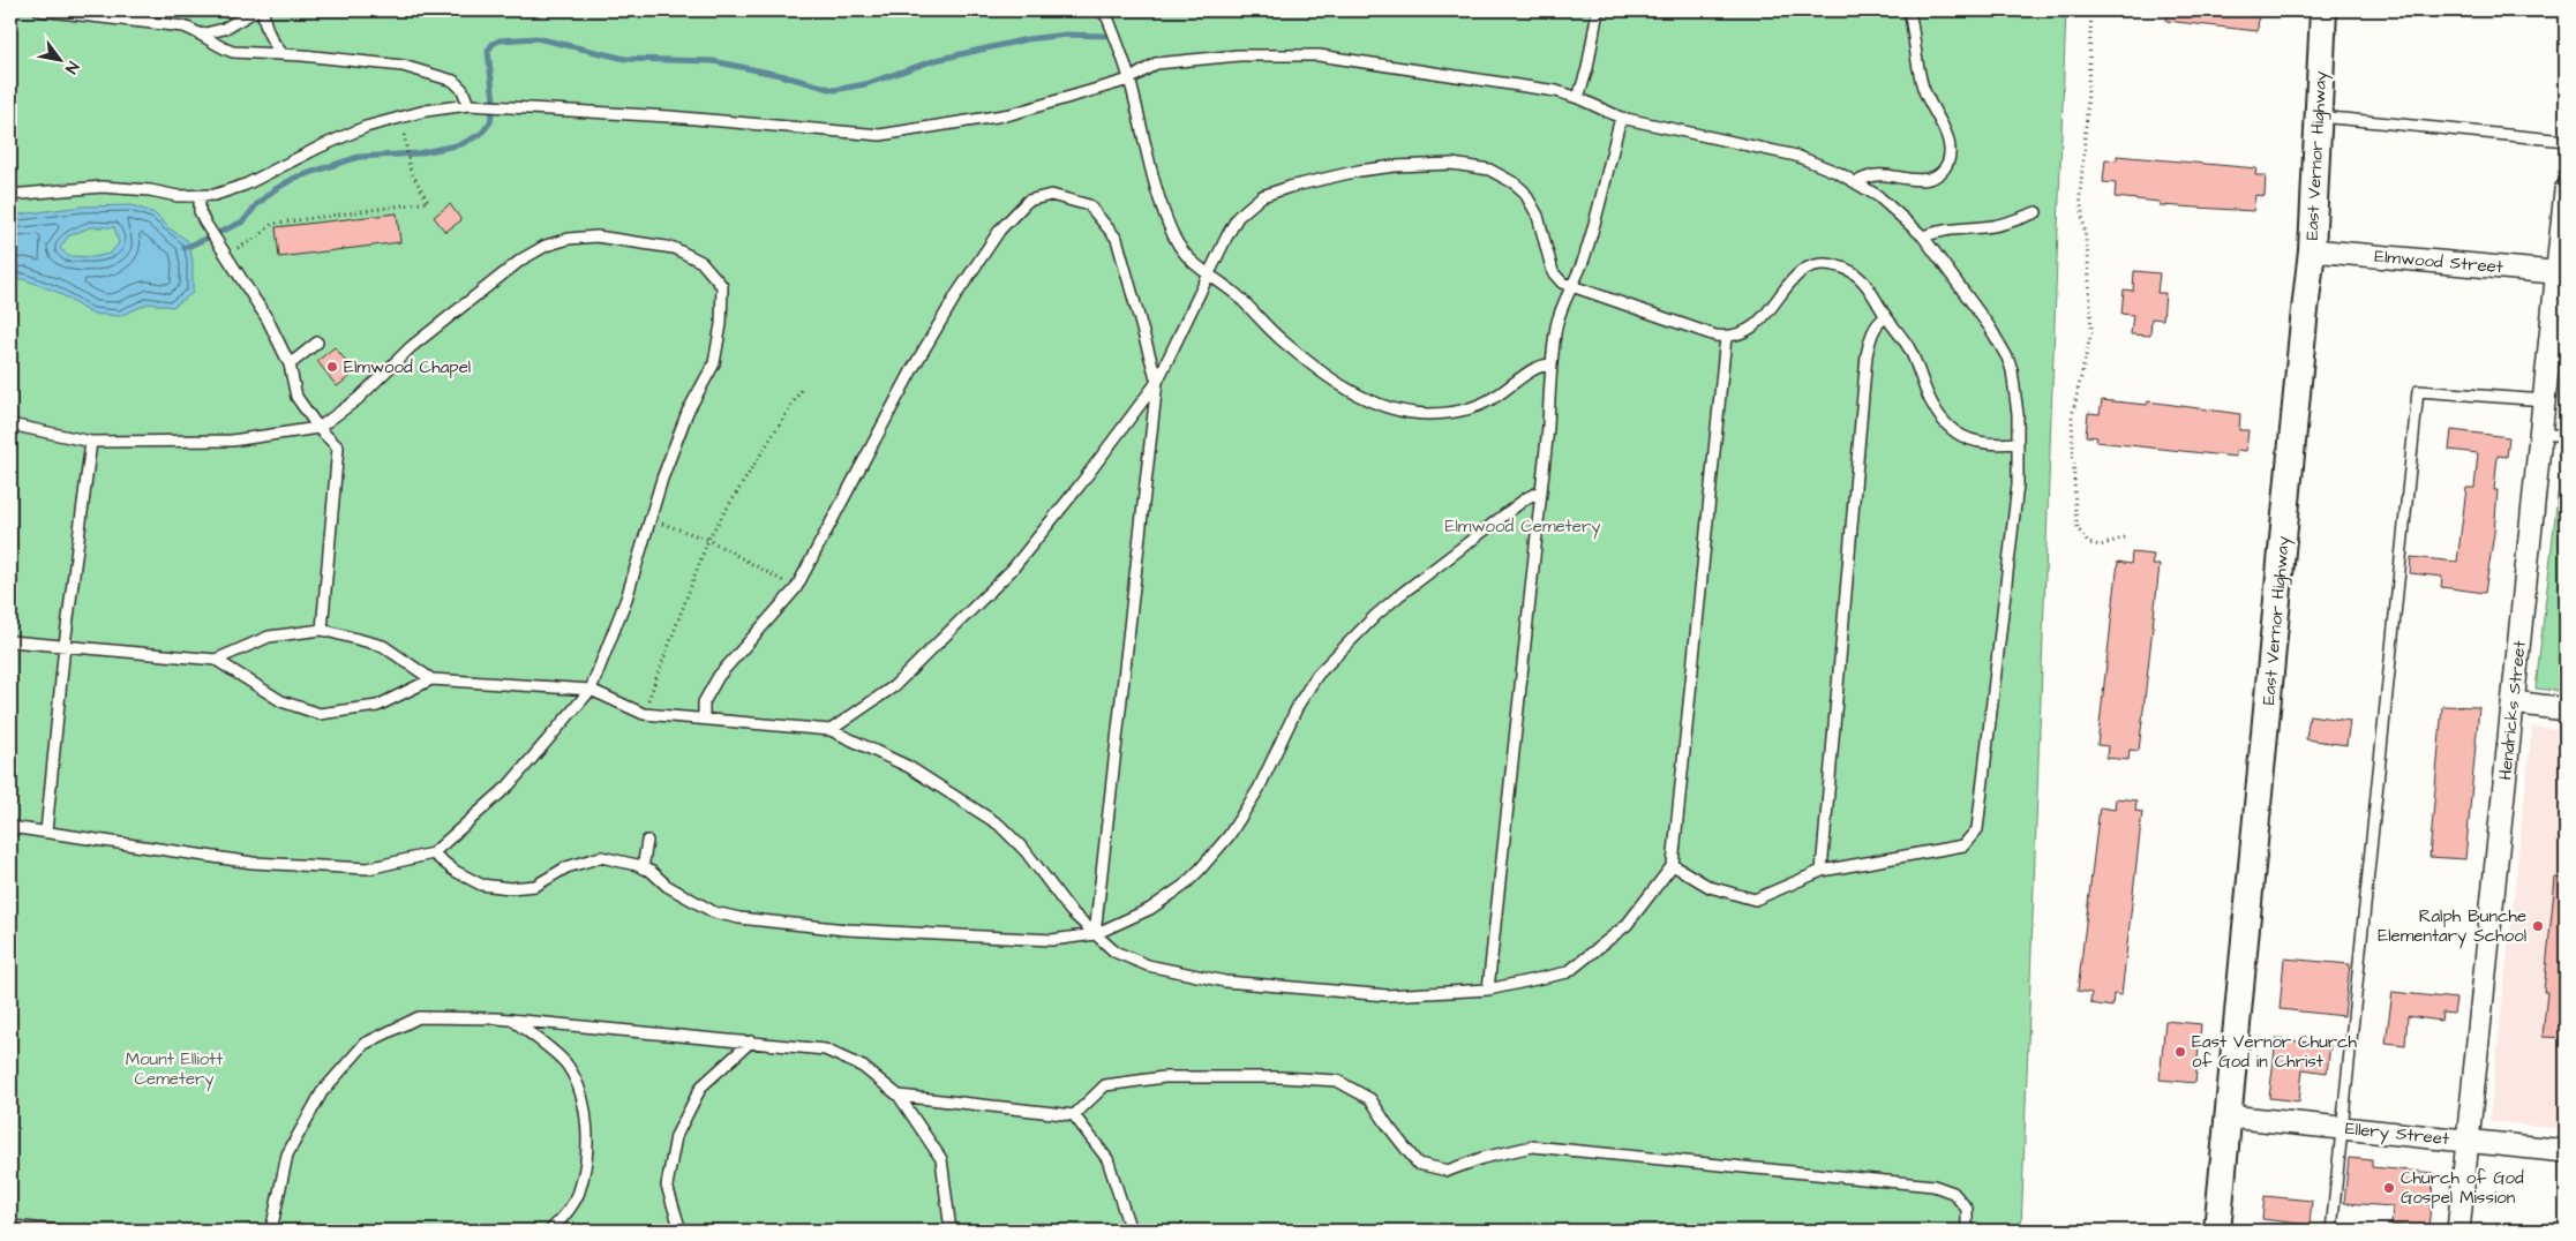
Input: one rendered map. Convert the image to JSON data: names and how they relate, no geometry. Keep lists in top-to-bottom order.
{
  "streets": {
    "street": [
      "East Vernor Highway",
      "Elmwood Street",
      "Hendricks Street",
      "Ellery Street"
    ]
  },
  "crossings": [
    ["East Vernor Highway", "Elmwood Street"],
    ["East Vernor Highway", "Ellery Street"],
    ["Elmwood Street", "Hendricks Street"],
    ["Hendricks Street", "Ellery Street"]
  ],
  "parks": ["Elmwood Cemetery", "Mount Elliott Cemetery"],
  "places": [
    "Elmwood Chapel",
    "Ralph Bunche Elementary School",
    "East Vernor Church of God in Christ",
    "Church of God Gospel Mission"
  ],
  "north": "bottom right"
}
